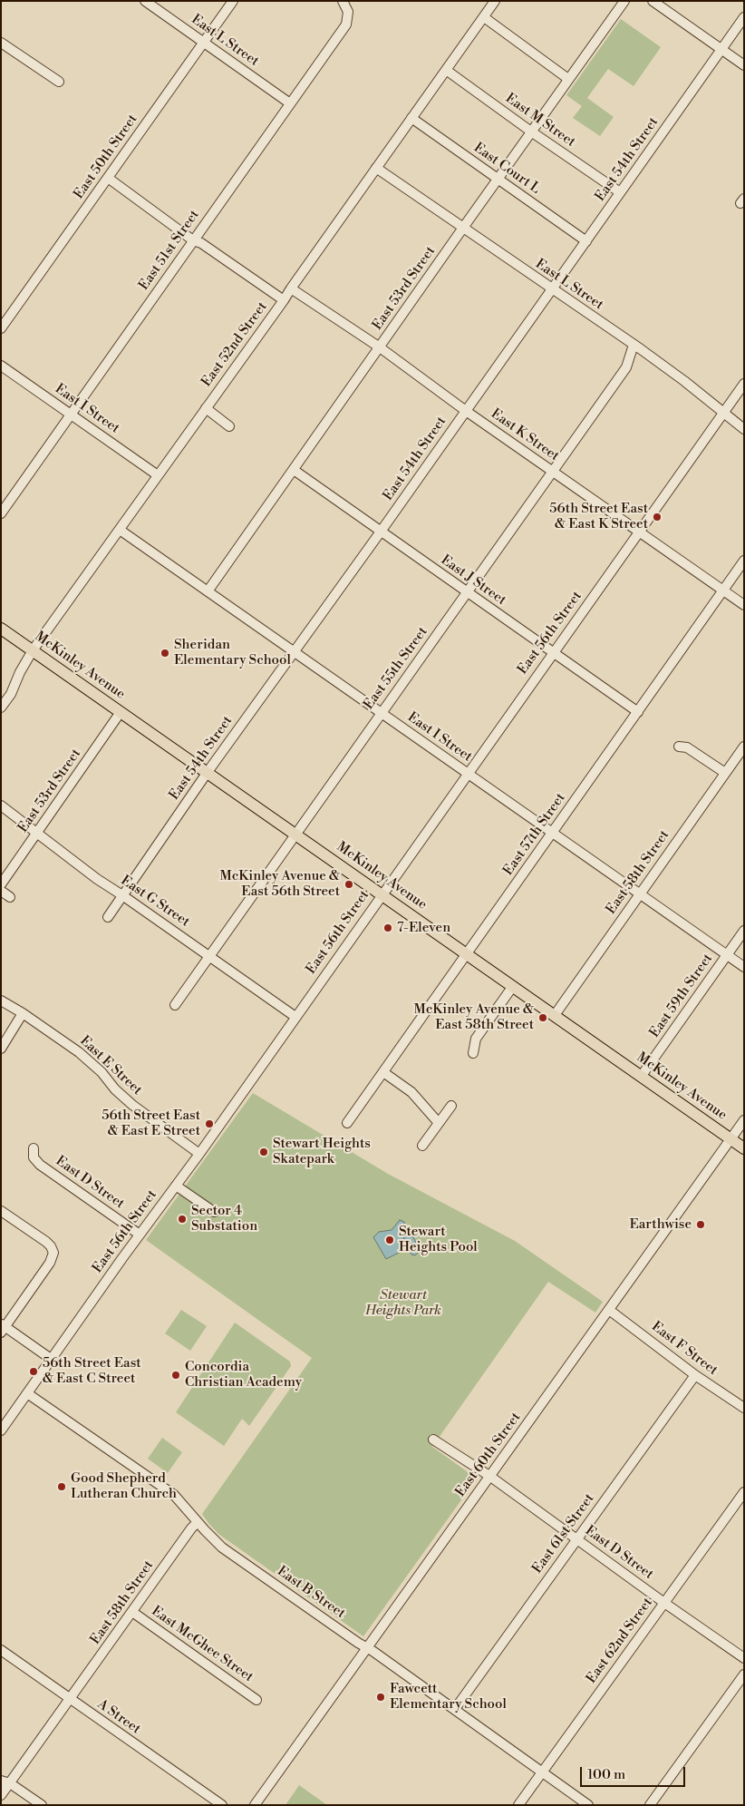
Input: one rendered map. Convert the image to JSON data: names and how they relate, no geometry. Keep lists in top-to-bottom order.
{
  "streets": {
    "main road": ["McKinley Avenue"],
    "street": [
      "East L Street",
      "East M Street",
      "East 50th Street",
      "East 54th Street",
      "East Court L",
      "East 51st Street",
      "East 53rd Street",
      "East 52nd Street",
      "East I Street",
      "East K Street",
      "East J Street",
      "East 56th Street",
      "East 55th Street",
      "East 57th Street",
      "East 58th Street",
      "East G Street",
      "East 59th Street",
      "East E Street",
      "East D Street",
      "East F Street",
      "East 60th Street",
      "East 61st Street",
      "East B Street",
      "East 62nd Street",
      "East McGhee Street",
      "A Street"
    ]
  },
  "crossings": [
    ["East L Street", "East 50th Street"],
    ["East L Street", "East 54th Street"],
    ["East L Street", "East 51st Street"],
    ["East L Street", "East 53rd Street"],
    ["East L Street", "East 52nd Street"],
    ["East L Street", "East 56th Street"],
    ["East L Street", "East 55th Street"],
    ["East M Street", "East 54th Street"],
    ["East M Street", "East 53rd Street"],
    ["East M Street", "East 52nd Street"],
    ["East 54th Street", "East Court L"],
    ["East 54th Street", "East I Street"],
    ["East 54th Street", "East K Street"],
    ["East 54th Street", "East J Street"],
    ["East 54th Street", "McKinley Avenue"],
    ["East 54th Street", "East G Street"],
    ["East Court L", "East 53rd Street"],
    ["East Court L", "East 52nd Street"],
    ["East 51st Street", "East I Street"],
    ["East 53rd Street", "East I Street"],
    ["East 53rd Street", "East K Street"],
    ["East 53rd Street", "East J Street"],
    ["East 53rd Street", "McKinley Avenue"],
    ["East 53rd Street", "East G Street"],
    ["East 52nd Street", "East I Street"],
    ["East 52nd Street", "East K Street"],
    ["East 52nd Street", "McKinley Avenue"],
    ["East I Street", "East 56th Street"],
    ["East I Street", "East 55th Street"],
    ["East I Street", "East 57th Street"],
    ["East I Street", "East 58th Street"],
    ["East I Street", "East 59th Street"],
    ["East K Street", "East 56th Street"],
    ["East K Street", "East 55th Street"],
    ["East K Street", "East 57th Street"],
    ["East J Street", "East 56th Street"],
    ["East J Street", "East 55th Street"],
    ["East J Street", "East 57th Street"],
    ["East 56th Street", "McKinley Avenue"],
    ["East 56th Street", "East G Street"],
    ["East 56th Street", "East E Street"],
    ["East 56th Street", "East D Street"],
    ["East 56th Street", "East B Street"],
    ["McKinley Avenue", "East 55th Street"],
    ["McKinley Avenue", "East 57th Street"],
    ["McKinley Avenue", "East 58th Street"],
    ["McKinley Avenue", "East 59th Street"],
    ["McKinley Avenue", "East 60th Street"],
    ["East 55th Street", "East G Street"],
    ["East 58th Street", "East B Street"],
    ["East 58th Street", "East McGhee Street"],
    ["East 58th Street", "A Street"],
    ["East D Street", "East 60th Street"],
    ["East D Street", "East 61st Street"],
    ["East D Street", "East 62nd Street"],
    ["East F Street", "East 60th Street"],
    ["East F Street", "East 61st Street"],
    ["East 60th Street", "East B Street"],
    ["East 61st Street", "East B Street"],
    ["East B Street", "East 62nd Street"]
  ],
  "parks": ["Stewart Heights Park"],
  "places": [
    "56th Street East & East K Street",
    "Sheridan Elementary School",
    "McKinley Avenue & East 56th Street",
    "7-Eleven",
    "McKinley Avenue & East 58th Street",
    "56th Street East & East E Street",
    "Stewart Heights Skatepark",
    "Sector 4 Substation",
    "Earthwise",
    "Stewart Heights Pool",
    "56th Street East & East C Street",
    "Concordia Christian Academy",
    "Good Shepherd Lutheran Church",
    "Fawcett Elementary School"
  ],
  "scale_bar": "100 m"
}
